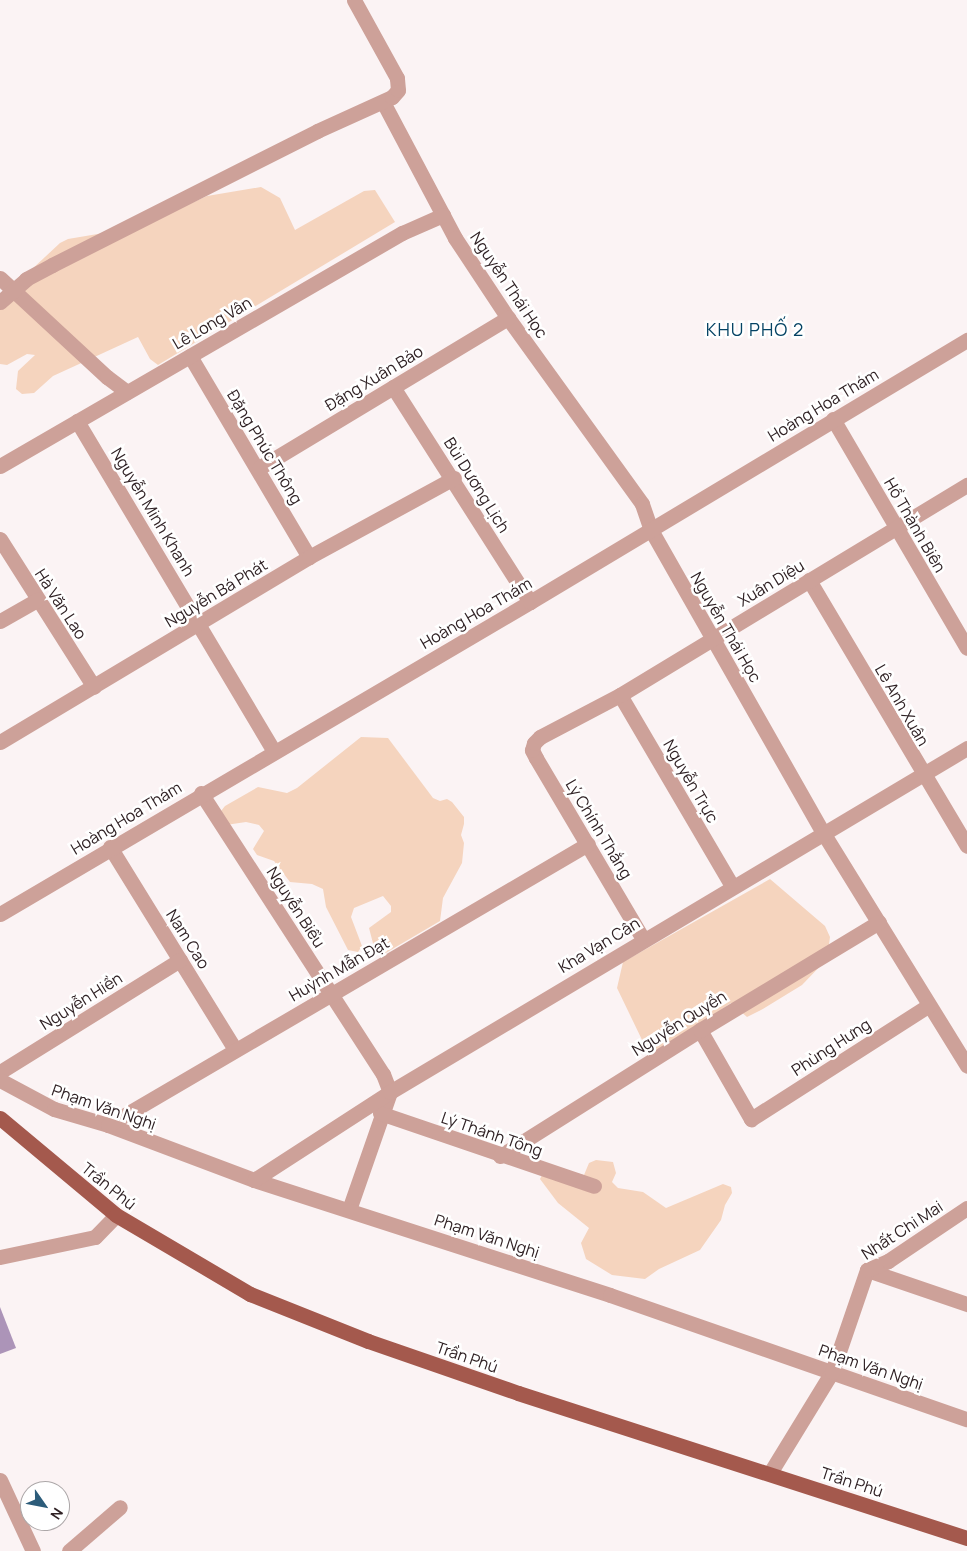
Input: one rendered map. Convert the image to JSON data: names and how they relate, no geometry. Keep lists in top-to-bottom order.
{
  "streets": {
    "main road": ["Trần Phú"],
    "street": [
      "Nguyễn Thái Học",
      "Lê Long Vân",
      "Đặng Xuân Bảo",
      "Hoàng Hoa Thám",
      "Đặng Phúc Thông",
      "Bùi Dương Lịch",
      "Nguyễn Minh Khanh",
      "Hồ Thành Biên",
      "Xuân Diệu",
      "Nguyễn Bá Phát",
      "Hà Văn Lao",
      "Lê Anh Xuân",
      "Nguyễn Trực",
      "Lý Chính Thắng",
      "Nguyễn Biểu",
      "Nam Cao",
      "Kha Vạn Cân",
      "Huỳnh Mẫn Đạt",
      "Nguyễn Hiền",
      "Nguyễn Quyền",
      "Phùng Hưng",
      "Phạm Văn Nghị",
      "Lý Thánh Tông",
      "Nhất Chi Mai"
    ]
  },
  "crossings": [
    ["Nguyễn Thái Học", "Lê Long Vân"],
    ["Nguyễn Thái Học", "Đặng Xuân Bảo"],
    ["Nguyễn Thái Học", "Hoàng Hoa Thám"],
    ["Nguyễn Thái Học", "Xuân Diệu"],
    ["Nguyễn Thái Học", "Kha Vạn Cân"],
    ["Nguyễn Thái Học", "Nguyễn Quyền"],
    ["Nguyễn Thái Học", "Phùng Hưng"],
    ["Lê Long Vân", "Đặng Phúc Thông"],
    ["Lê Long Vân", "Nguyễn Minh Khanh"],
    ["Đặng Xuân Bảo", "Đặng Phúc Thông"],
    ["Đặng Xuân Bảo", "Bùi Dương Lịch"],
    ["Hoàng Hoa Thám", "Bùi Dương Lịch"],
    ["Hoàng Hoa Thám", "Nguyễn Minh Khanh"],
    ["Hoàng Hoa Thám", "Hồ Thành Biên"],
    ["Hoàng Hoa Thám", "Nguyễn Biểu"],
    ["Hoàng Hoa Thám", "Nam Cao"],
    ["Đặng Phúc Thông", "Nguyễn Bá Phát"],
    ["Bùi Dương Lịch", "Nguyễn Bá Phát"],
    ["Nguyễn Minh Khanh", "Nguyễn Bá Phát"],
    ["Hồ Thành Biên", "Xuân Diệu"],
    ["Xuân Diệu", "Lê Anh Xuân"],
    ["Xuân Diệu", "Nguyễn Trực"],
    ["Xuân Diệu", "Lý Chính Thắng"],
    ["Nguyễn Bá Phát", "Hà Văn Lao"],
    ["Lê Anh Xuân", "Kha Vạn Cân"],
    ["Nguyễn Trực", "Kha Vạn Cân"],
    ["Lý Chính Thắng", "Kha Vạn Cân"],
    ["Lý Chính Thắng", "Huỳnh Mẫn Đạt"],
    ["Nguyễn Biểu", "Kha Vạn Cân"],
    ["Nguyễn Biểu", "Huỳnh Mẫn Đạt"],
    ["Nam Cao", "Huỳnh Mẫn Đạt"],
    ["Nam Cao", "Nguyễn Hiền"],
    ["Kha Vạn Cân", "Phạm Văn Nghị"],
    ["Huỳnh Mẫn Đạt", "Phạm Văn Nghị"],
    ["Nguyễn Quyền", "Phùng Hưng"],
    ["Nguyễn Quyền", "Lý Thánh Tông"],
    ["Phạm Văn Nghị", "Nhất Chi Mai"],
    ["Trần Phú", "Nhất Chi Mai"]
  ],
  "districts": ["KHU PHỐ 2"],
  "north": "bottom right"
}
